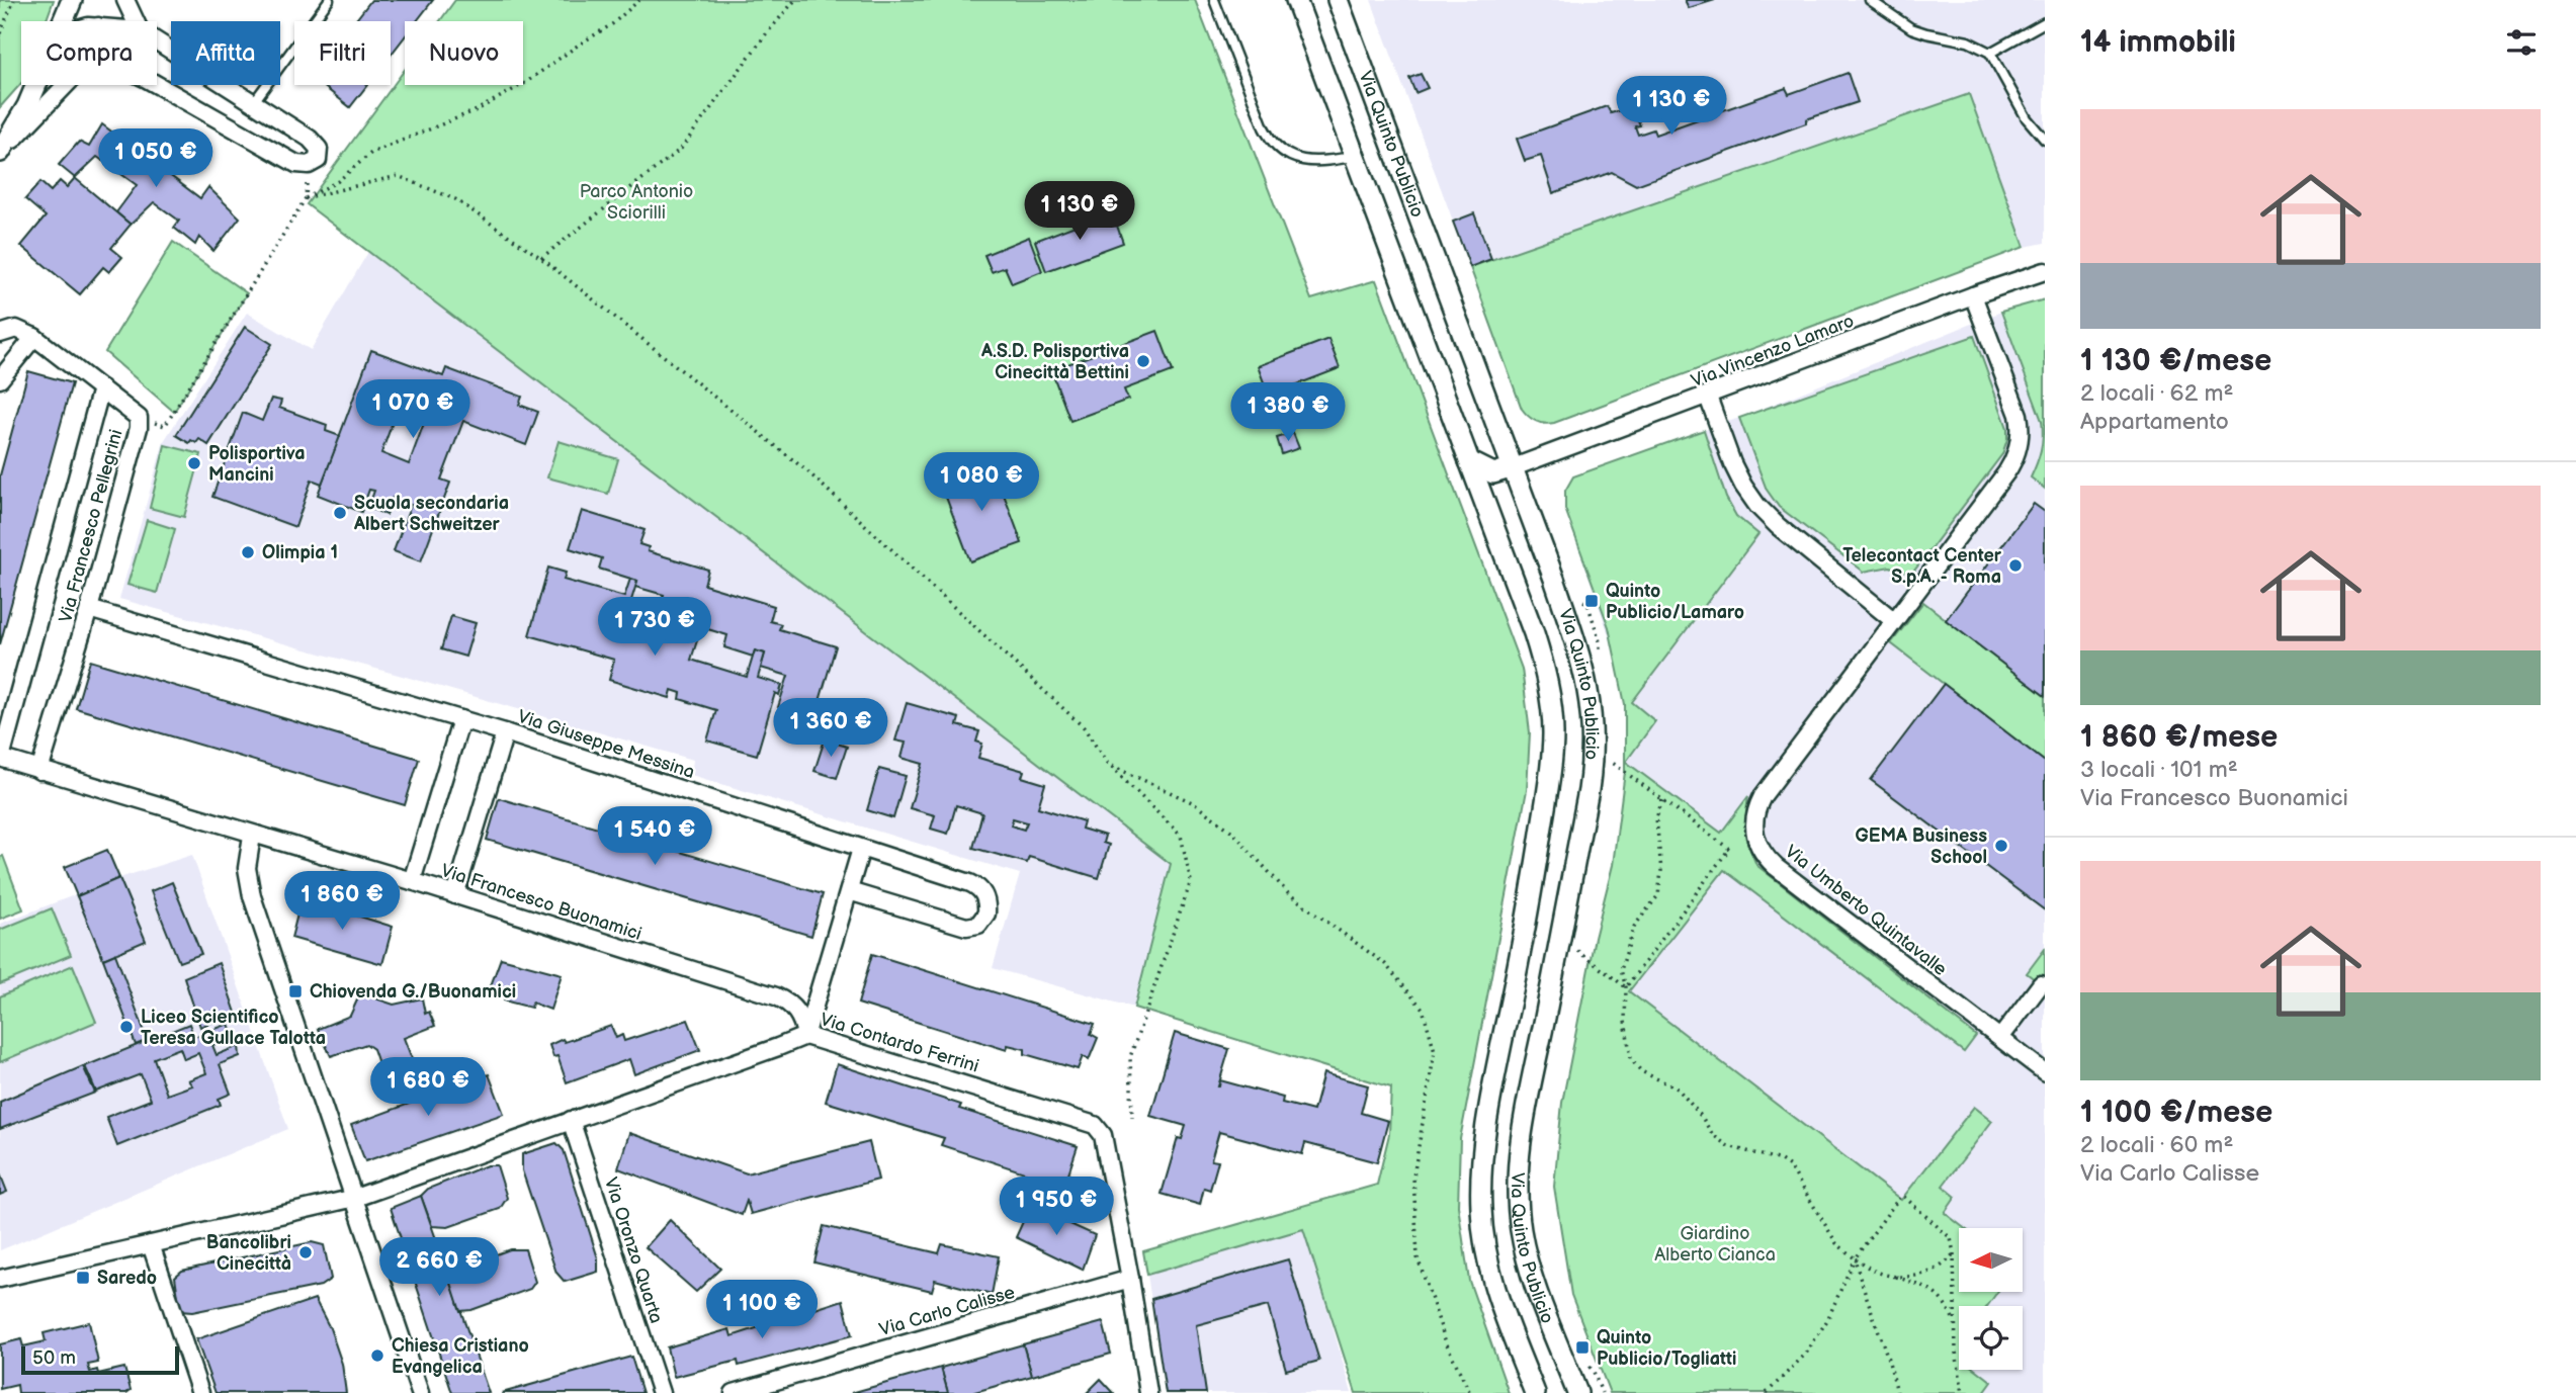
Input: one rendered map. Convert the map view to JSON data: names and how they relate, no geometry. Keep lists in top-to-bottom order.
{
  "streets": {
    "street": [
      "Via Quinto Publicio",
      "Via Vincenzo Lamaro",
      "Via Francesco Pellegrini",
      "Via Giuseppe Messina",
      "Via Francesco Buonamici",
      "Via Umberto Quintavalle",
      "Via Contardo Ferrini",
      "Via Oronzo Quarta",
      "Via Carlo Calisse"
    ]
  },
  "crossings": [
    ["Via Quinto Publicio", "Via Vincenzo Lamaro"],
    ["Via Vincenzo Lamaro", "Via Umberto Quintavalle"],
    ["Via Francesco Pellegrini", "Via Giuseppe Messina"],
    ["Via Francesco Pellegrini", "Via Francesco Buonamici"],
    ["Via Francesco Buonamici", "Via Contardo Ferrini"],
    ["Via Contardo Ferrini", "Via Oronzo Quarta"],
    ["Via Contardo Ferrini", "Via Carlo Calisse"]
  ],
  "parks": ["Parco Antonio Sciorilli", "Giardino Alberto Cianca"],
  "places": {
    "other": [
      "A.S.D. Polisportiva Cinecittà Bettini",
      "Polisportiva Mancini",
      "Scuola secondaria Albert Schweitzer",
      "Olimpia 1",
      "Telecontact Center S.p.A. - Roma",
      "GEMA Business School",
      "Liceo Scientifico Teresa Gullace Talotta",
      "Bancolibri Cinecittà",
      "Chiesa Cristiano Evangelica"
    ],
    "transit": [
      "Quinto Publicio/Lamaro",
      "Chiovenda G./Buonamici",
      "Saredo",
      "Quinto Publicio/Togliatti"
    ]
  },
  "scale_bar": "50 m",
  "north": "left",
  "page": {
    "heading": "14 immobili",
    "chip": [
      "Compra",
      "Affitta",
      "Filtri",
      "Nuovo"
    ],
    "price": [
      "1 130 €",
      "1 050 €",
      "1 130 €",
      "1 070 €",
      "1 380 €",
      "1 080 €",
      "1 730 €",
      "1 360 €",
      "1 540 €",
      "1 860 €",
      "1 680 €",
      "1 950 €",
      "2 660 €",
      "1 100 €"
    ],
    "list": [
      {
        "name": "1 130 €/mese",
        "note": "2 locali · 62 m² · Appartamento"
      },
      {
        "name": "1 860 €/mese",
        "note": "3 locali · 101 m² · Via Francesco Buonamici"
      },
      {
        "name": "1 100 €/mese",
        "note": "2 locali · 60 m² · Via Carlo Calisse"
      }
    ],
    "scale": "50 m"
  }
}
